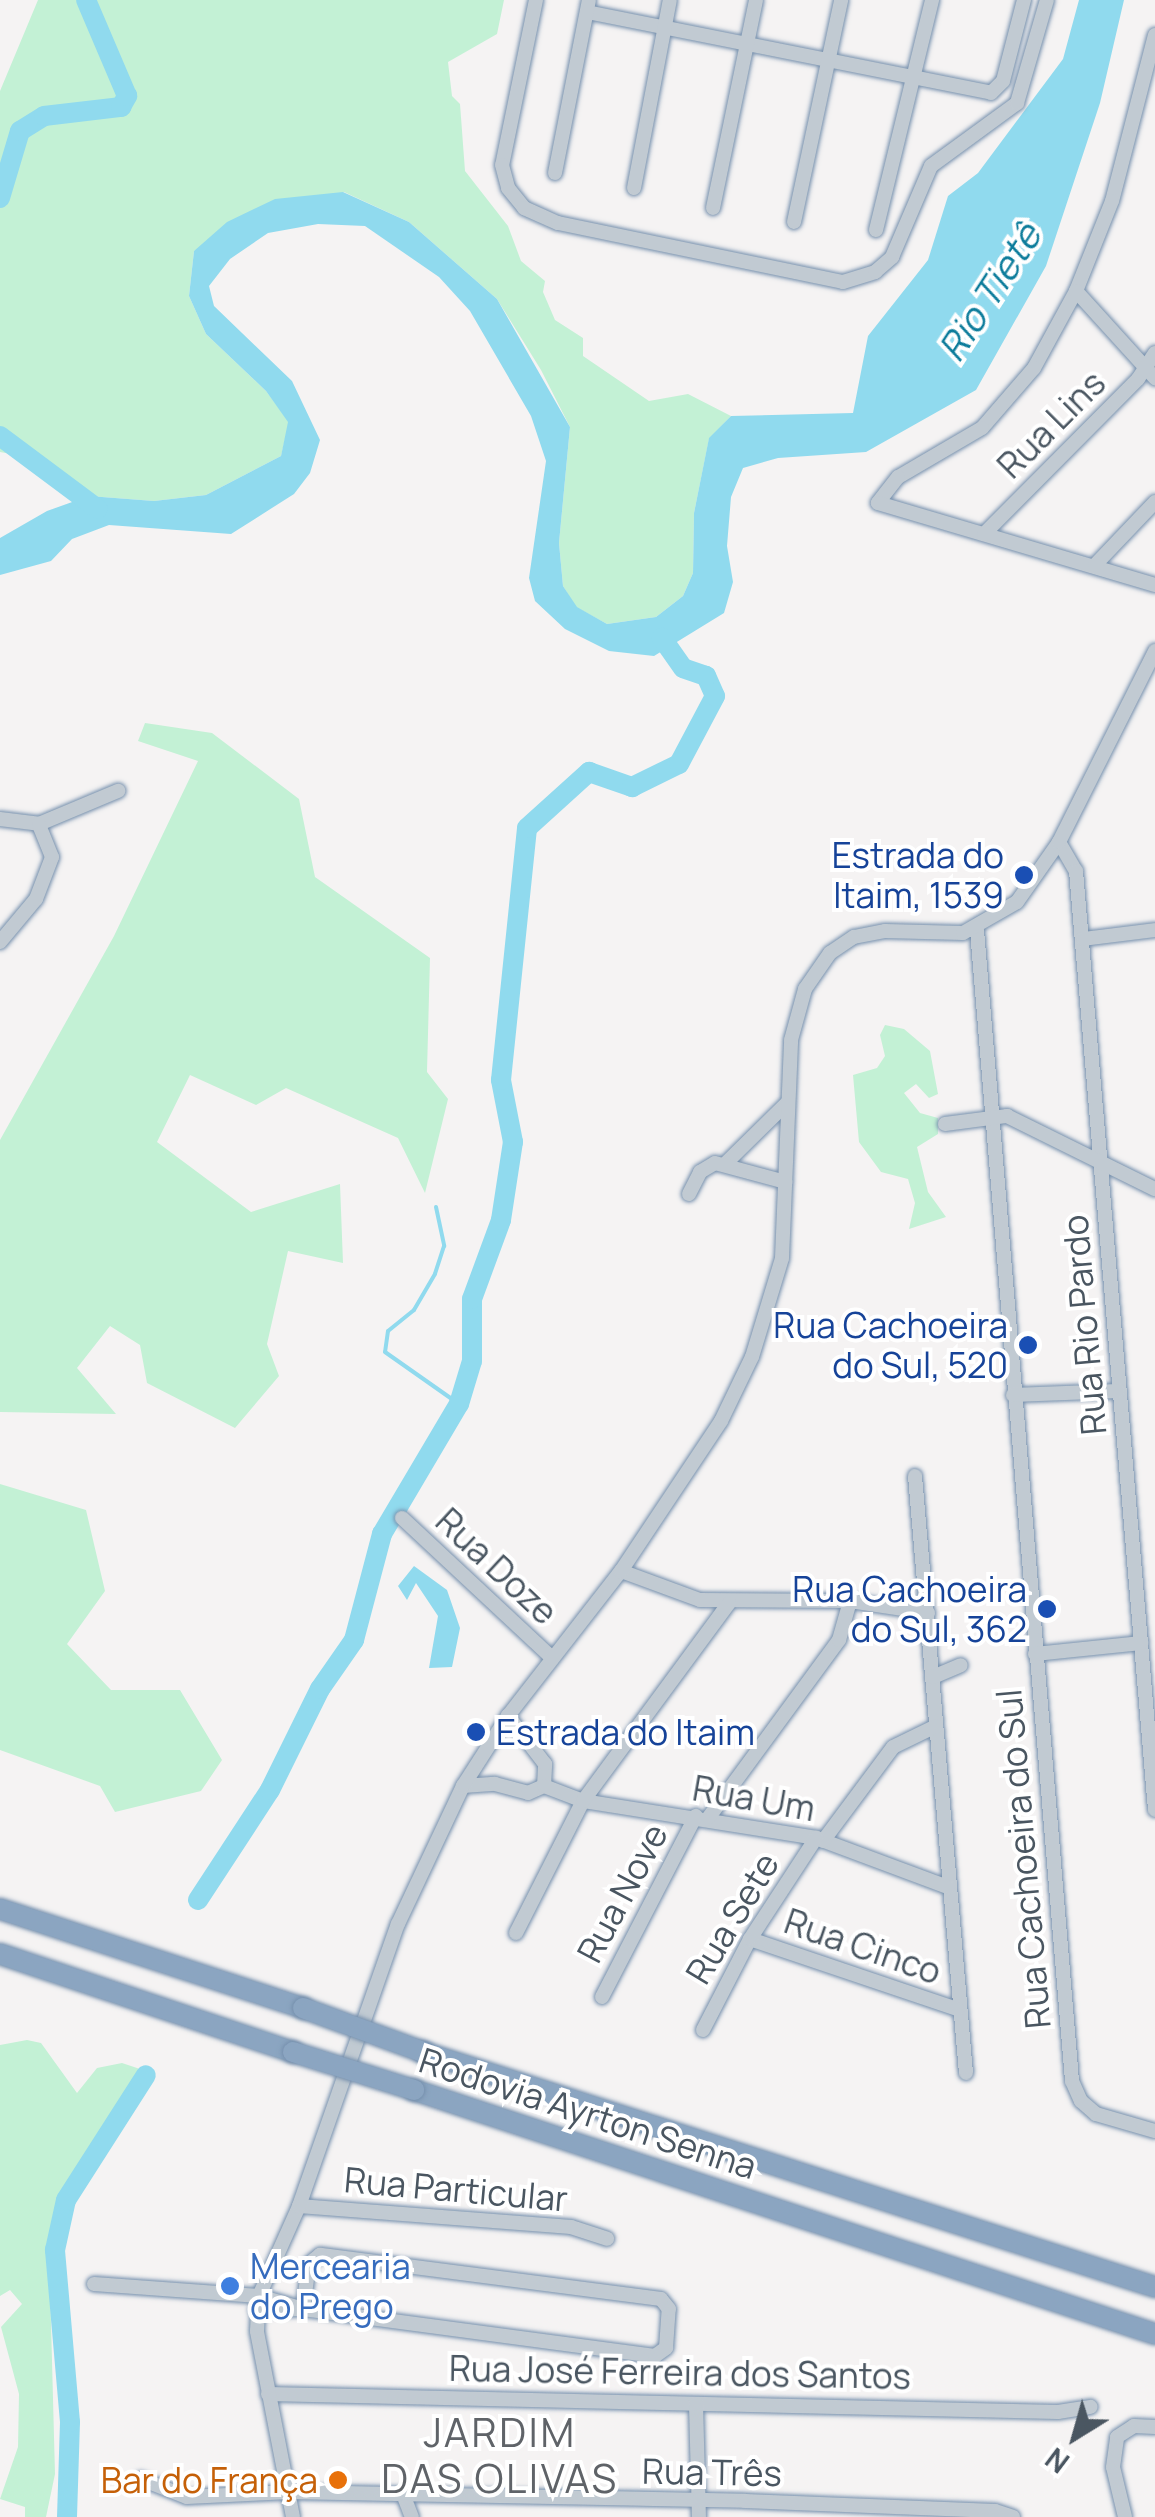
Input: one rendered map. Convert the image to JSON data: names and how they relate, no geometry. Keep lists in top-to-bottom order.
{
  "streets": {
    "highway": ["Rodovia Ayrton Senna"],
    "street": [
      "Rua Lins",
      "Rua Rio Pardo",
      "Rua Doze",
      "Rua Um",
      "Rua Cachoeira do Sul",
      "Rua Nove",
      "Rua Sete",
      "Rua Cinco",
      "Rua Particular",
      "Rua José Ferreira dos Santos",
      "Rua Três"
    ]
  },
  "crossings": [
    ["Rua Um", "Rua Nove"],
    ["Rua Um", "Rua Sete"],
    ["Rua Sete", "Rua Cinco"]
  ],
  "districts": ["JARDIM DAS OLIVAS"],
  "water": ["Rio Tietê"],
  "places": [
    "Estrada do Itaim, 1539",
    "Rua Cachoeira do Sul, 520",
    "Rua Cachoeira do Sul, 362",
    "Estrada do Itaim",
    "Mercearia do Prego",
    "Bar do França"
  ],
  "north": "bottom left"
}
